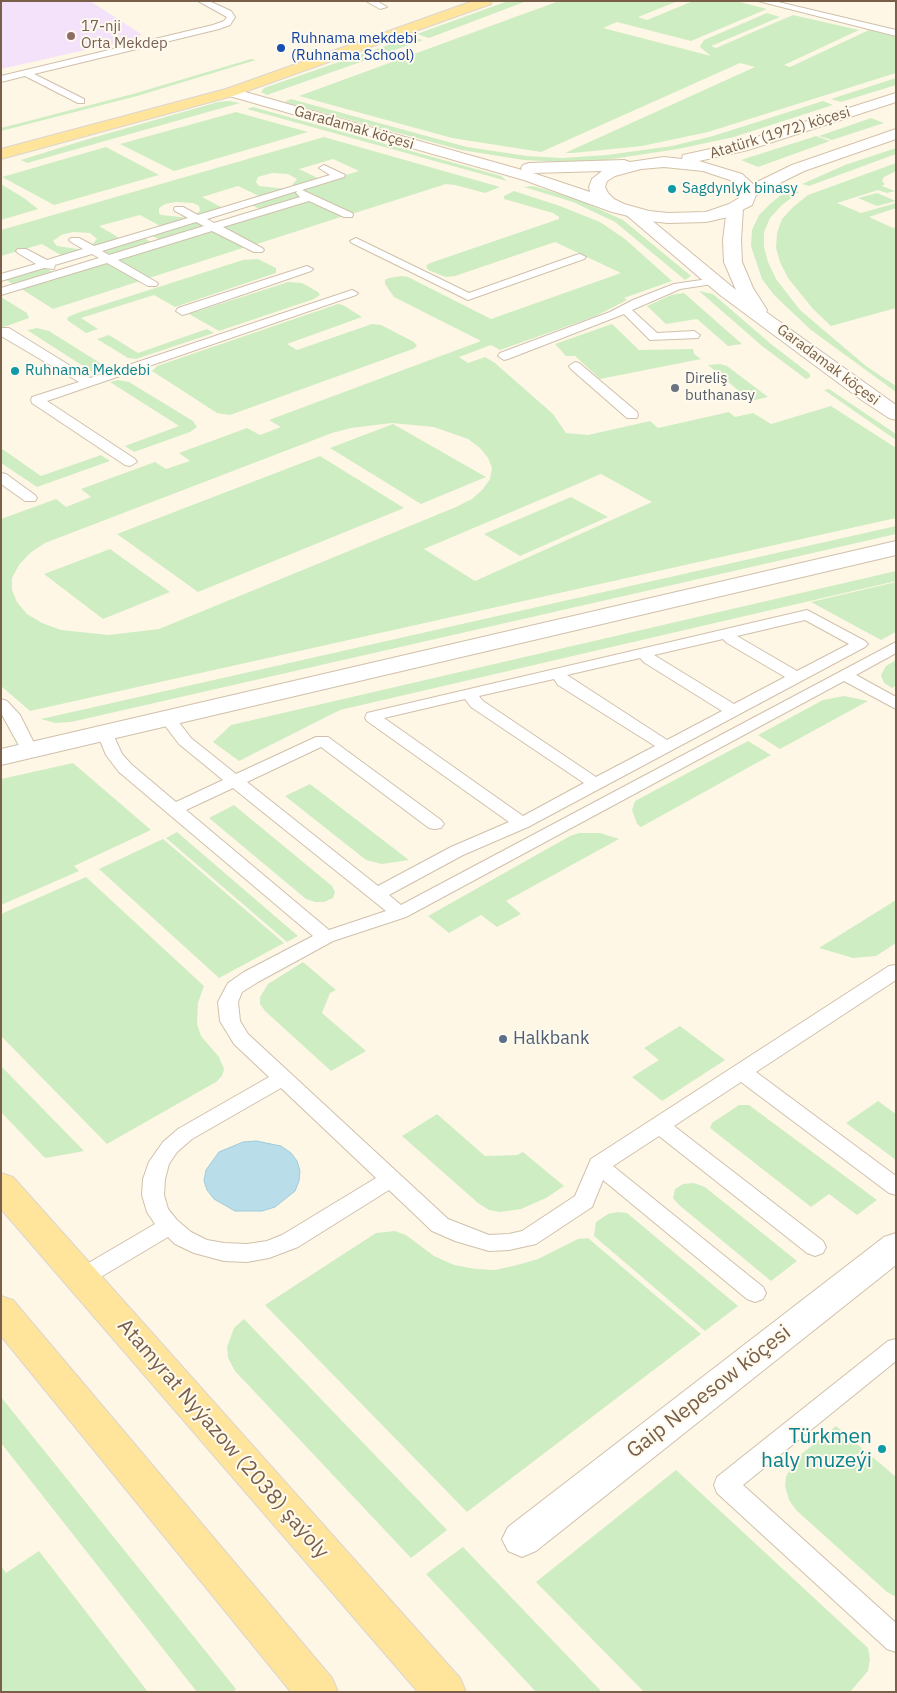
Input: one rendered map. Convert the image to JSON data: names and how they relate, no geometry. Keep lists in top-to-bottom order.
{
  "streets": {
    "main road": [
      "Garadamak köçesi",
      "Atatürk (1972) köçesi",
      "Gaip Nepesow köçesi",
      "Atamyrat Nyýazow (2038) şaýoly"
    ]
  },
  "places": [
    "17-nji Orta Mekdep",
    "Ruhnama mekdebi (Ruhnama School)",
    "Sagdynlyk binasy",
    "Ruhnama Mekdebi",
    "Direliş buthanasy",
    "Halkbank",
    "Türkmen haly muzeýi"
  ]
}
